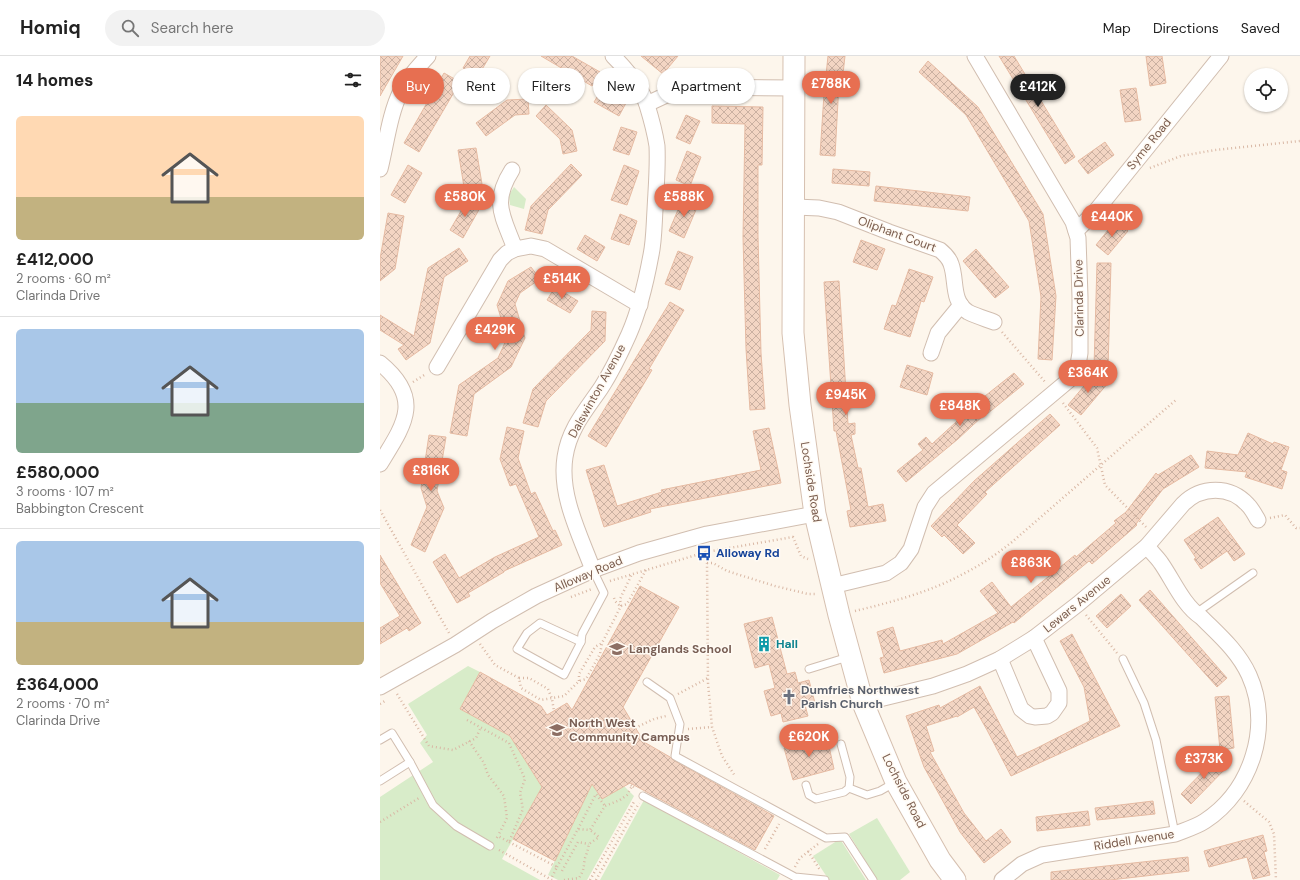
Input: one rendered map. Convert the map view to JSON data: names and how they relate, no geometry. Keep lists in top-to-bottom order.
{
  "streets": {
    "street": [
      "Syme Road",
      "Oliphant Court",
      "Clarinda Drive",
      "Dalswinton Avenue",
      "Lochside Road",
      "Alloway Road",
      "Lewars Avenue",
      "Riddell Avenue"
    ]
  },
  "crossings": [
    ["Syme Road", "Clarinda Drive"],
    ["Oliphant Court", "Lochside Road"],
    ["Clarinda Drive", "Lochside Road"],
    ["Dalswinton Avenue", "Alloway Road"],
    ["Lochside Road", "Alloway Road"],
    ["Lochside Road", "Lewars Avenue"],
    ["Lewars Avenue", "Riddell Avenue"]
  ],
  "places": {
    "bus stop": ["Alloway Rd"],
    "building": ["Hall"],
    "school or university": ["Langlands School", "North West Community Campus"],
    "church": ["Dumfries Northwest Parish Church"]
  },
  "page": {
    "header": "Homiq",
    "search": "Search here",
    "nav": ["Map", "Directions", "Saved"],
    "heading": "14 homes",
    "chip": [
      "Buy",
      "Rent",
      "Filters",
      "New",
      "Apartment"
    ],
    "price": [
      "£788K",
      "£412K",
      "£580K",
      "£588K",
      "£440K",
      "£514K",
      "£429K",
      "£364K",
      "£945K",
      "£848K",
      "£816K",
      "£863K",
      "£620K",
      "£373K"
    ],
    "list": [
      {
        "name": "£412,000",
        "note": "2 rooms · 60 m² · Clarinda Drive"
      },
      {
        "name": "£580,000",
        "note": "3 rooms · 107 m² · Babbington Crescent"
      },
      {
        "name": "£364,000",
        "note": "2 rooms · 70 m² · Clarinda Drive"
      }
    ]
  }
}
